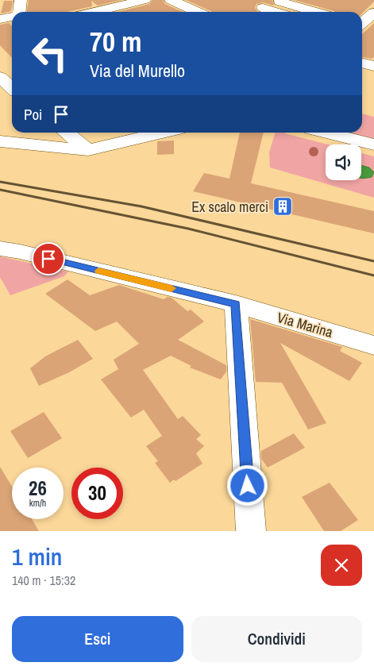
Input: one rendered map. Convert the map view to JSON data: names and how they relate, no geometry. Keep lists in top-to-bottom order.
{
  "streets": {
    "street": ["Via Marina"]
  },
  "places": {
    "building": ["Ex scalo merci"]
  },
  "page": {
    "turn": ["70 m", "Via del Murello"],
    "then": "Poi",
    "speed": "26 km/h",
    "limit": "30",
    "heading": ["1 min", "140 m · 15:32"],
    "buttons": ["Esci", "Condividi"]
  }
}
